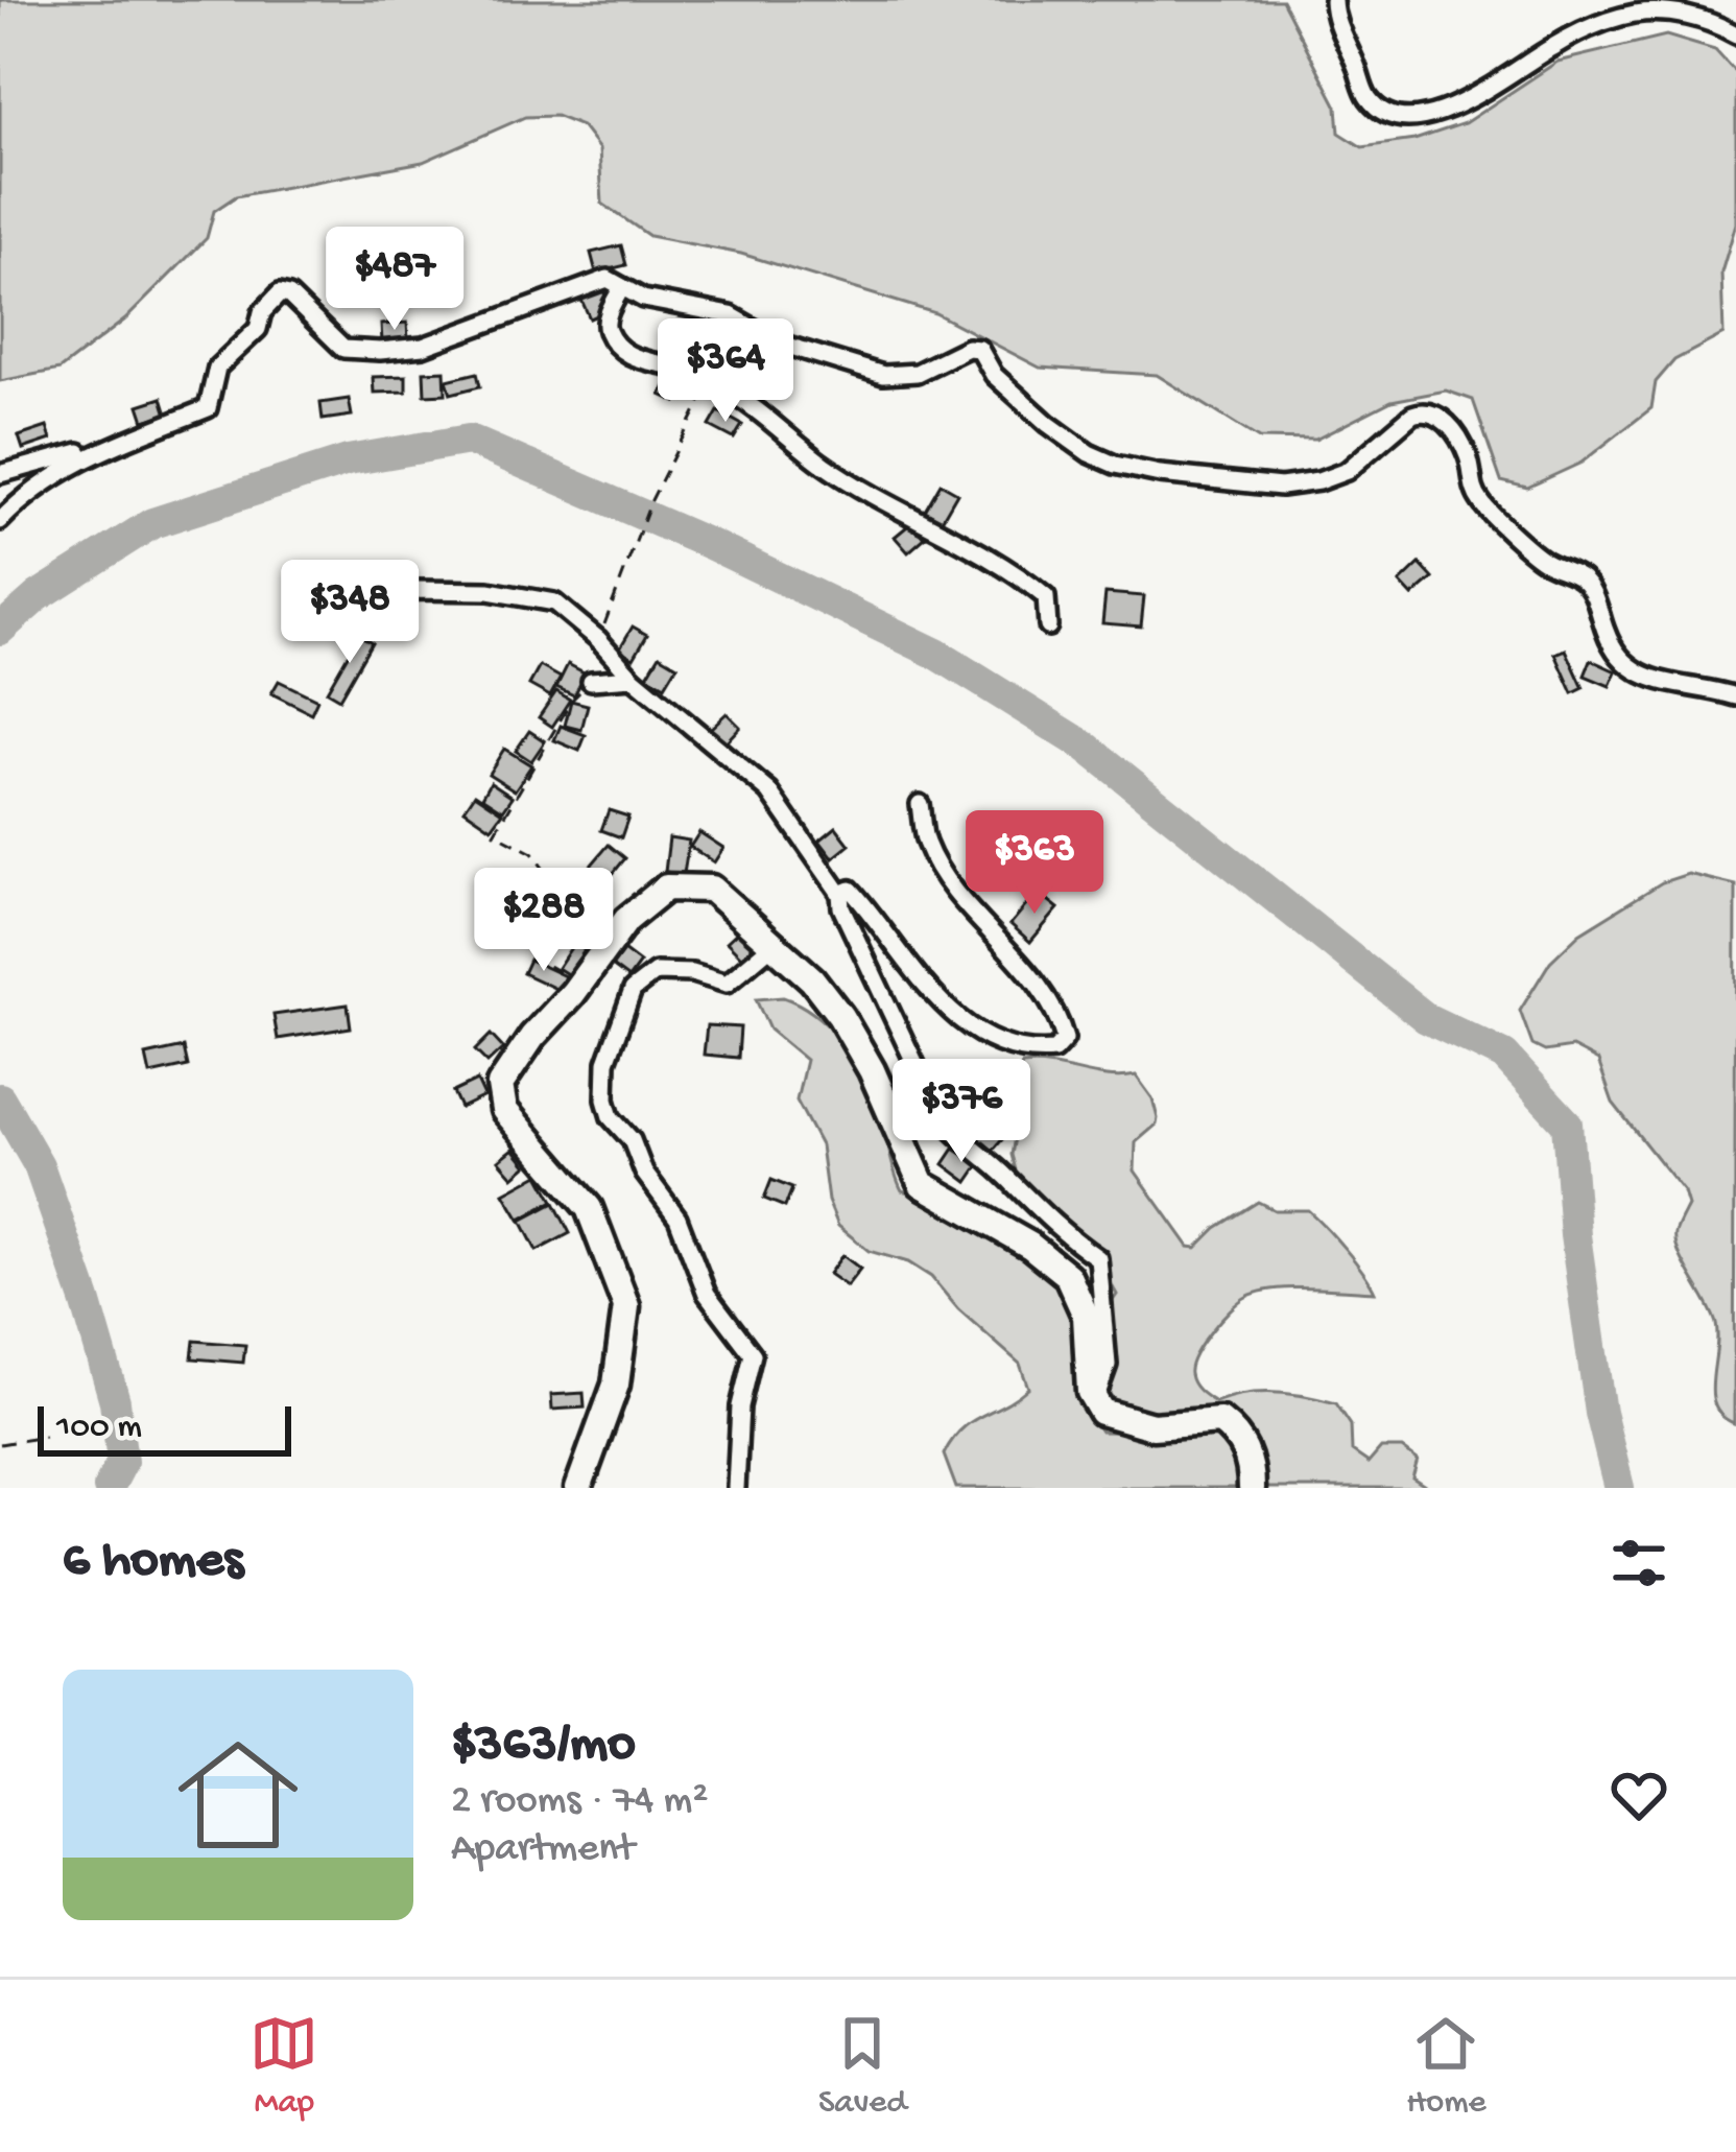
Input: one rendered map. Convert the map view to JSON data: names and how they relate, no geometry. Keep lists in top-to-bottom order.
{
  "scale_bar": "100 m",
  "page": {
    "price": [
      "$487",
      "$364",
      "$348",
      "$363",
      "$288",
      "$376"
    ],
    "scale": "100 m",
    "heading": "6 homes",
    "list": [
      {
        "name": "$363/mo",
        "note": "2 rooms · 74 m² · Apartment"
      }
    ],
    "tabs": ["Map", "Saved", "Home"]
  }
}
